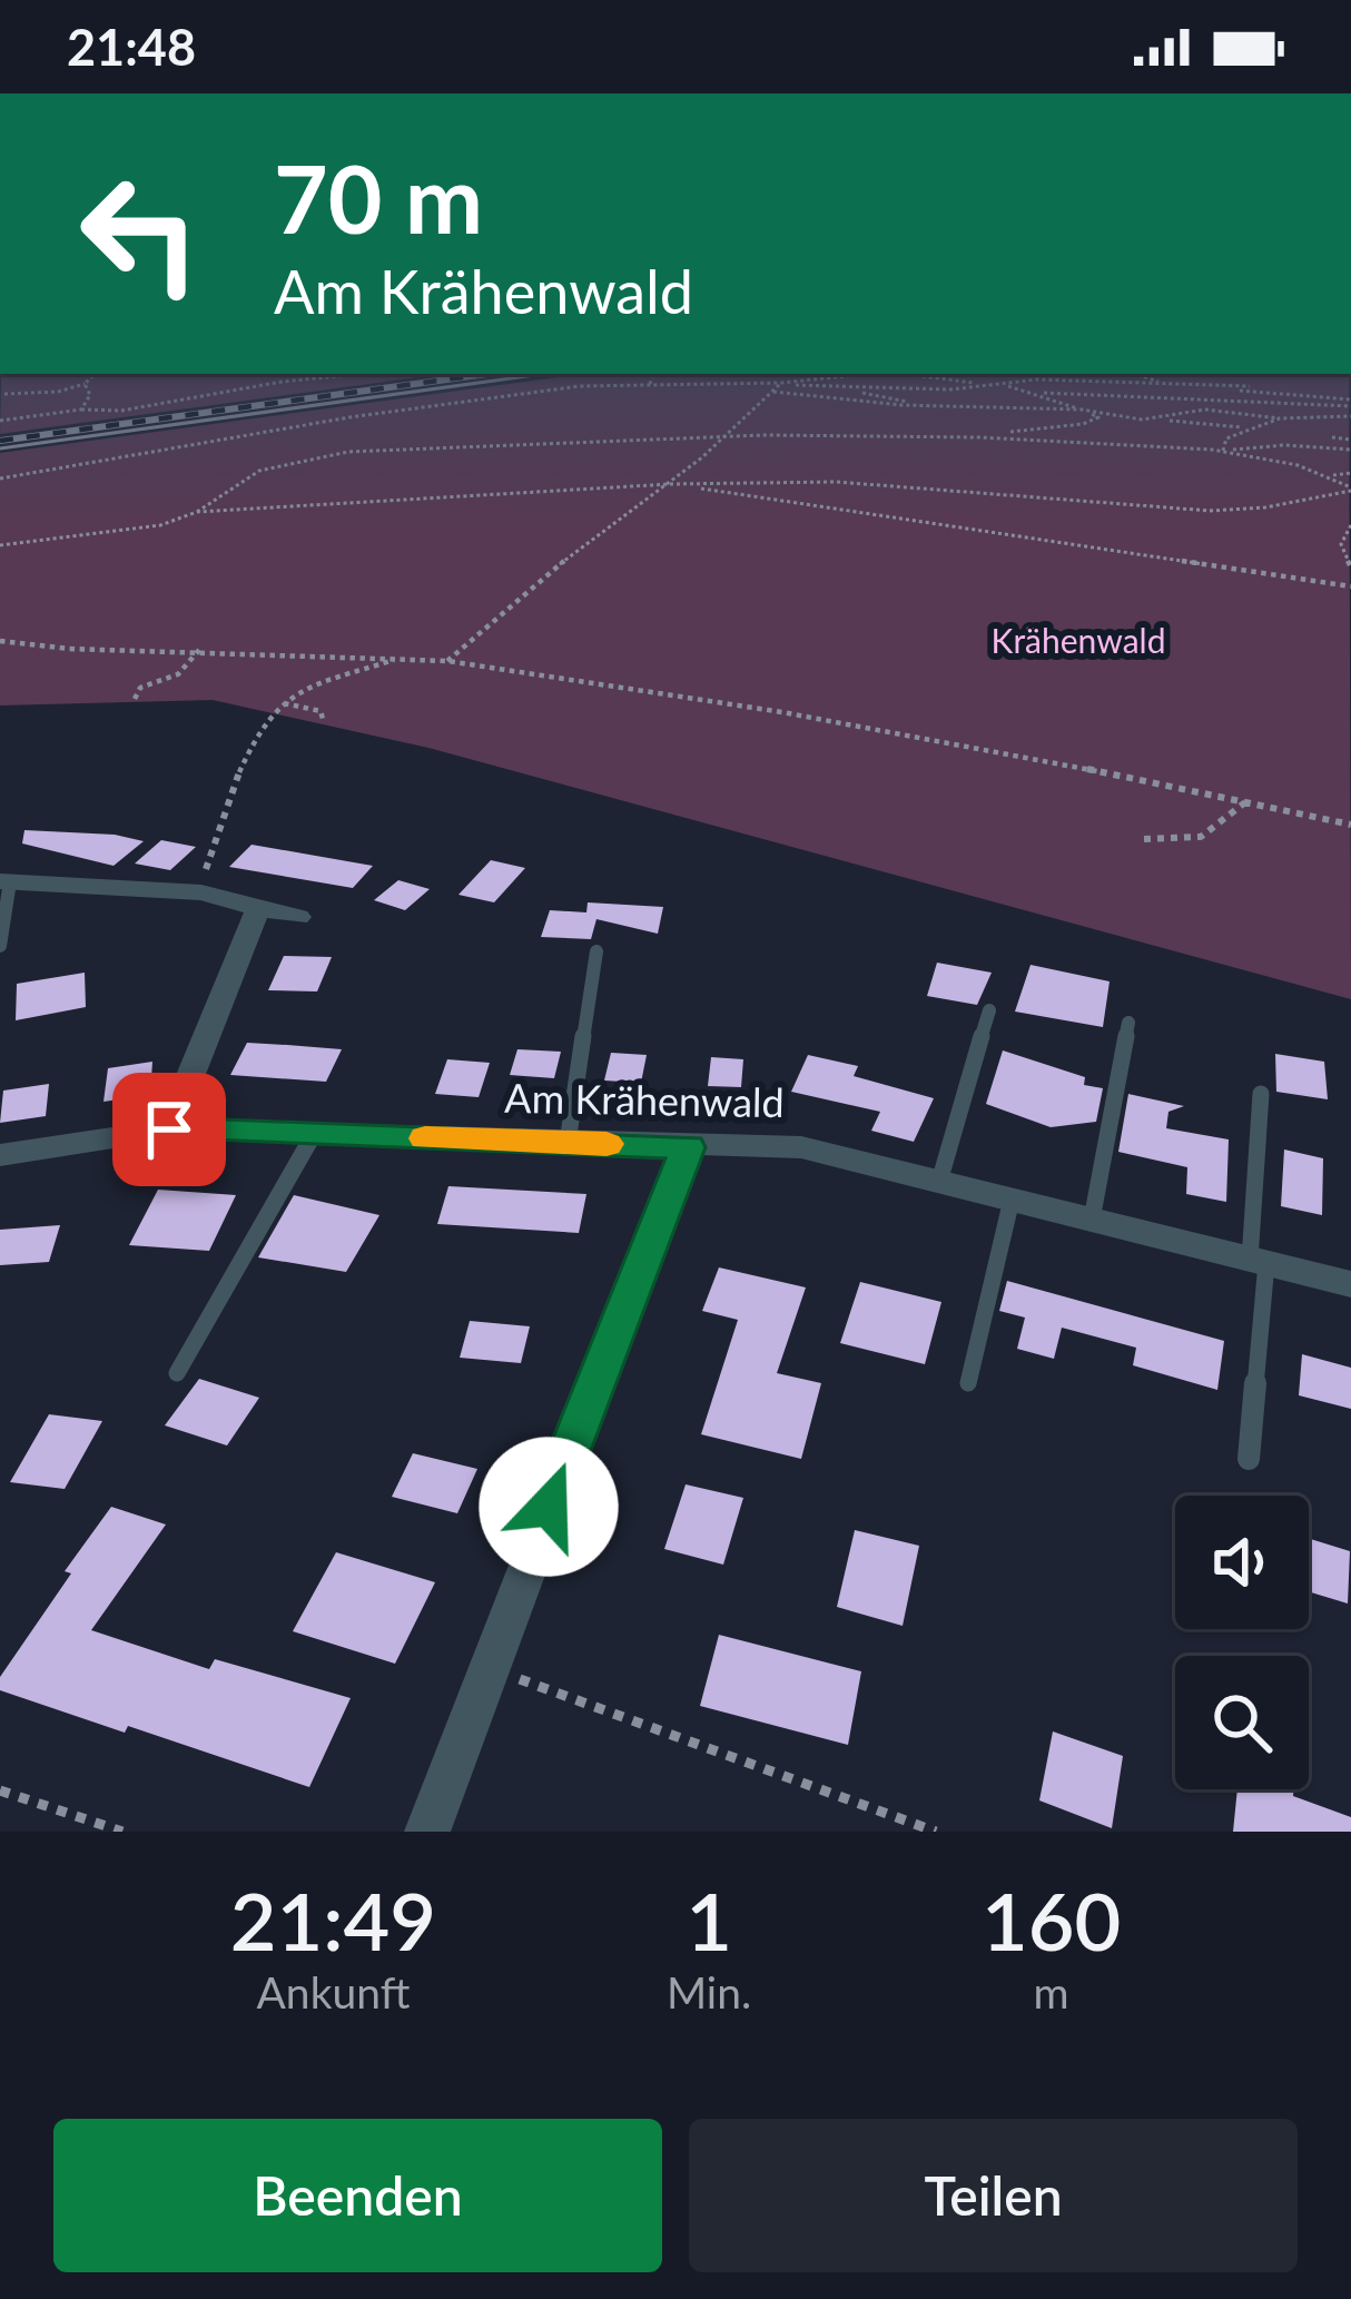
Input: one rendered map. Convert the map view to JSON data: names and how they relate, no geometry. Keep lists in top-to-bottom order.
{
  "streets": {
    "street": ["Am Krähenwald"]
  },
  "parks": ["Krähenwald"],
  "page": {
    "status": "21:48",
    "turn": ["70 m", "Am Krähenwald"],
    "eta": [
      "21:49",
      "Ankunft",
      "1",
      "Min.",
      "160",
      "m"
    ],
    "buttons": ["Beenden", "Teilen"]
  }
}
